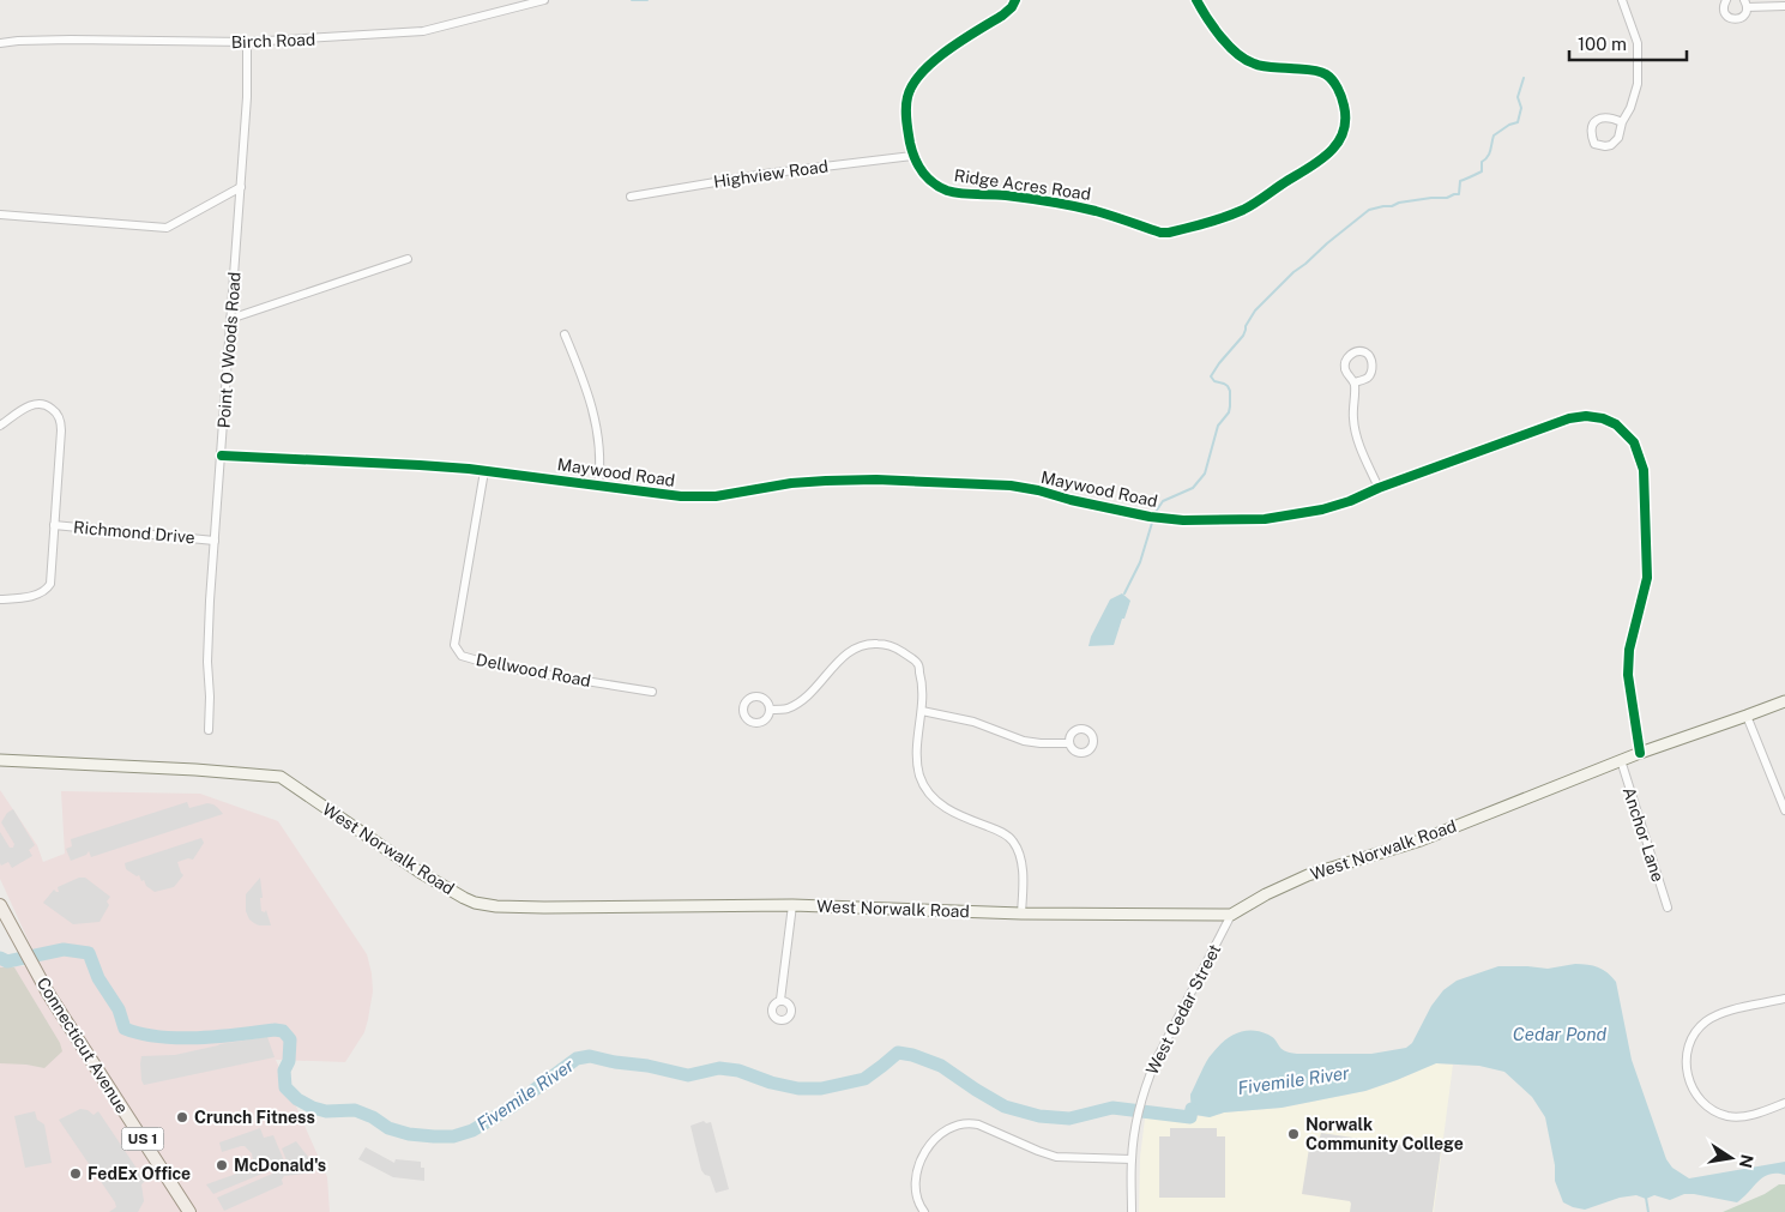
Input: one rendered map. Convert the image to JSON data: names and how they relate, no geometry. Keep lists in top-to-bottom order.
{
  "streets": {
    "main road": ["West Norwalk Road", "Connecticut Avenue", "US 1"],
    "street": [
      "Birch Road",
      "Highview Road",
      "Ridge Acres Road",
      "Point O Woods Road",
      "Maywood Road",
      "Richmond Drive",
      "Dellwood Road",
      "Anchor Lane",
      "West Cedar Street"
    ]
  },
  "crossings": [
    ["Birch Road", "Point O Woods Road"],
    ["Highview Road", "Ridge Acres Road"],
    ["Point O Woods Road", "Maywood Road"],
    ["Point O Woods Road", "Richmond Drive"],
    ["Maywood Road", "Dellwood Road"],
    ["Maywood Road", "West Norwalk Road"],
    ["Anchor Lane", "West Norwalk Road"],
    ["West Norwalk Road", "West Cedar Street"]
  ],
  "water": ["Cedar Pond", "Fivemile River"],
  "places": [
    "Crunch Fitness",
    "Norwalk Community College",
    "McDonald's",
    "FedEx Office"
  ],
  "scale_bar": "100 m",
  "north": "right"
}
